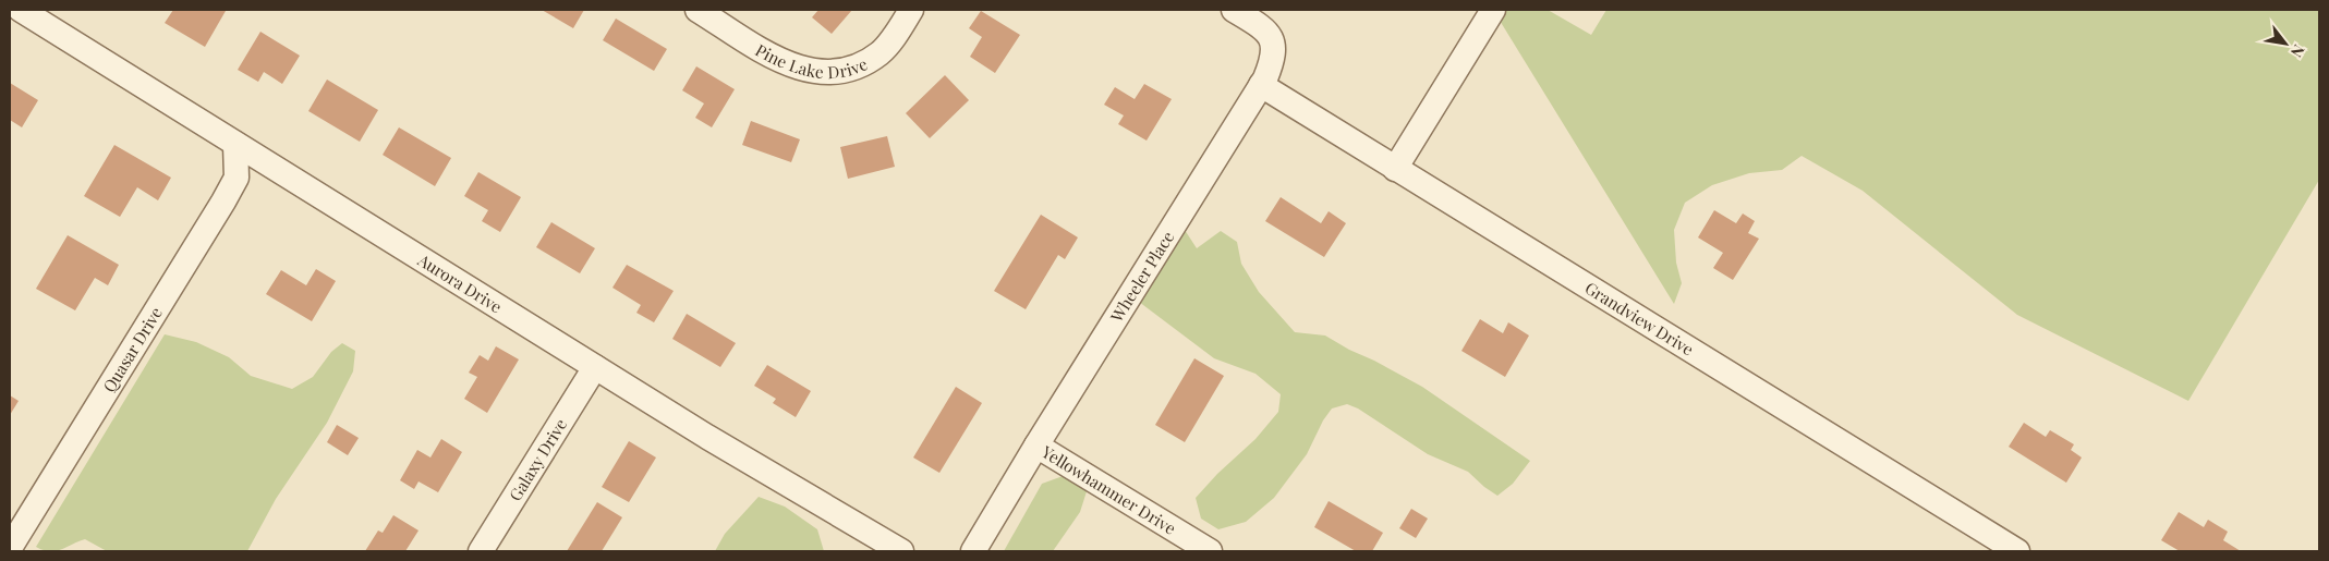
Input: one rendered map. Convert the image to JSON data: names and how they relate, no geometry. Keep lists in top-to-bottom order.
{
  "streets": {
    "street": [
      "Pine Lake Drive",
      "Wheeler Place",
      "Aurora Drive",
      "Grandview Drive",
      "Quasar Drive",
      "Galaxy Drive",
      "Yellowhammer Drive"
    ]
  },
  "crossings": [
    ["Wheeler Place", "Grandview Drive"],
    ["Wheeler Place", "Yellowhammer Drive"],
    ["Aurora Drive", "Quasar Drive"],
    ["Aurora Drive", "Galaxy Drive"]
  ],
  "north": "bottom right"
}
